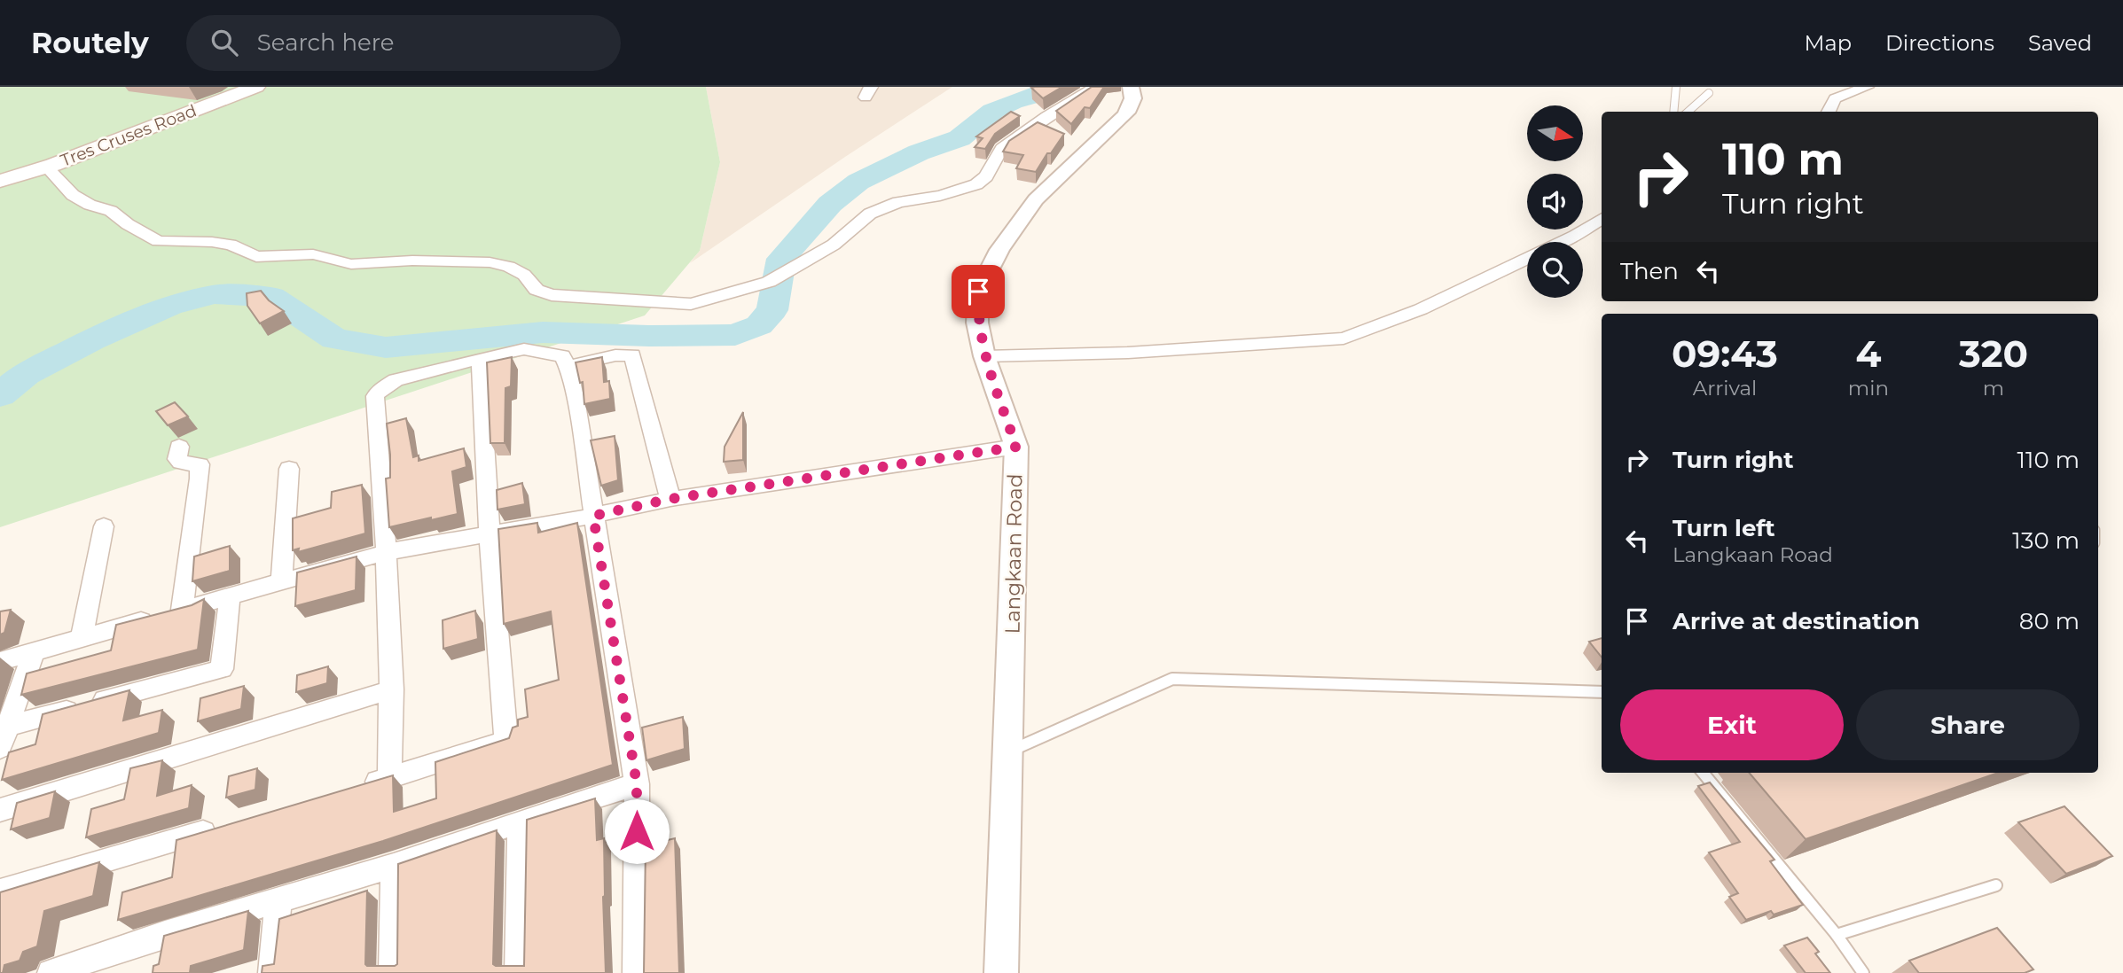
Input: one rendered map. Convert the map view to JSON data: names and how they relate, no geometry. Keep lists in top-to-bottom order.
{
  "streets": {
    "main road": ["Tres Cruses Road"],
    "street": ["Langkaan Road"]
  },
  "north": "right",
  "page": {
    "header": "Routely",
    "search": "Search here",
    "nav": ["Map", "Directions", "Saved"],
    "turn": ["110 m", "Turn right"],
    "then": "Then",
    "eta": [
      "09:43",
      "Arrival",
      "4",
      "min",
      "320",
      "m"
    ],
    "list": [
      {
        "name": "Turn right",
        "value": "110 m"
      },
      {
        "name": "Turn left",
        "note": "Langkaan Road",
        "value": "130 m"
      },
      {
        "name": "Arrive at destination",
        "value": "80 m"
      }
    ],
    "buttons": ["Exit", "Share"]
  }
}
